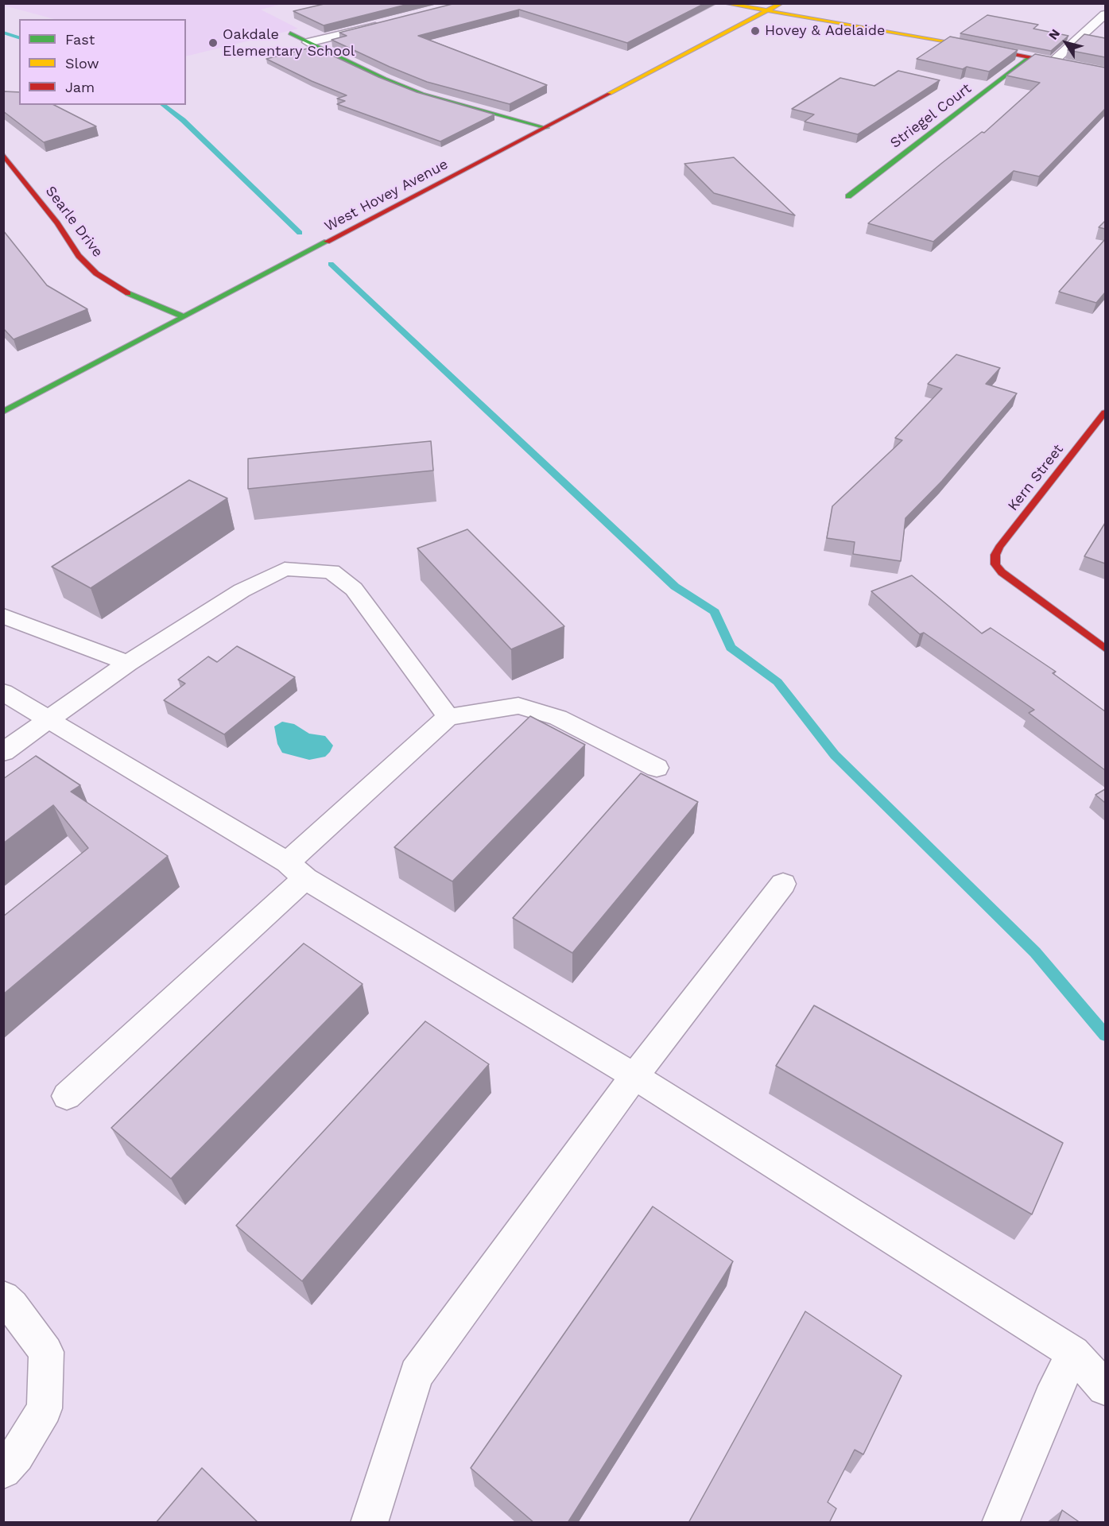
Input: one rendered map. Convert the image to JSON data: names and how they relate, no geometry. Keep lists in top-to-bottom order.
{
  "streets": {
    "street": [
      "Striegel Court",
      "West Hovey Avenue",
      "Searle Drive",
      "Kern Street"
    ]
  },
  "crossings": [
    ["West Hovey Avenue", "Searle Drive"]
  ],
  "places": ["Hovey & Adelaide", "Oakdale Elementary School"],
  "legend": ["Fast", "Slow", "Jam"],
  "north": "top left"
}
